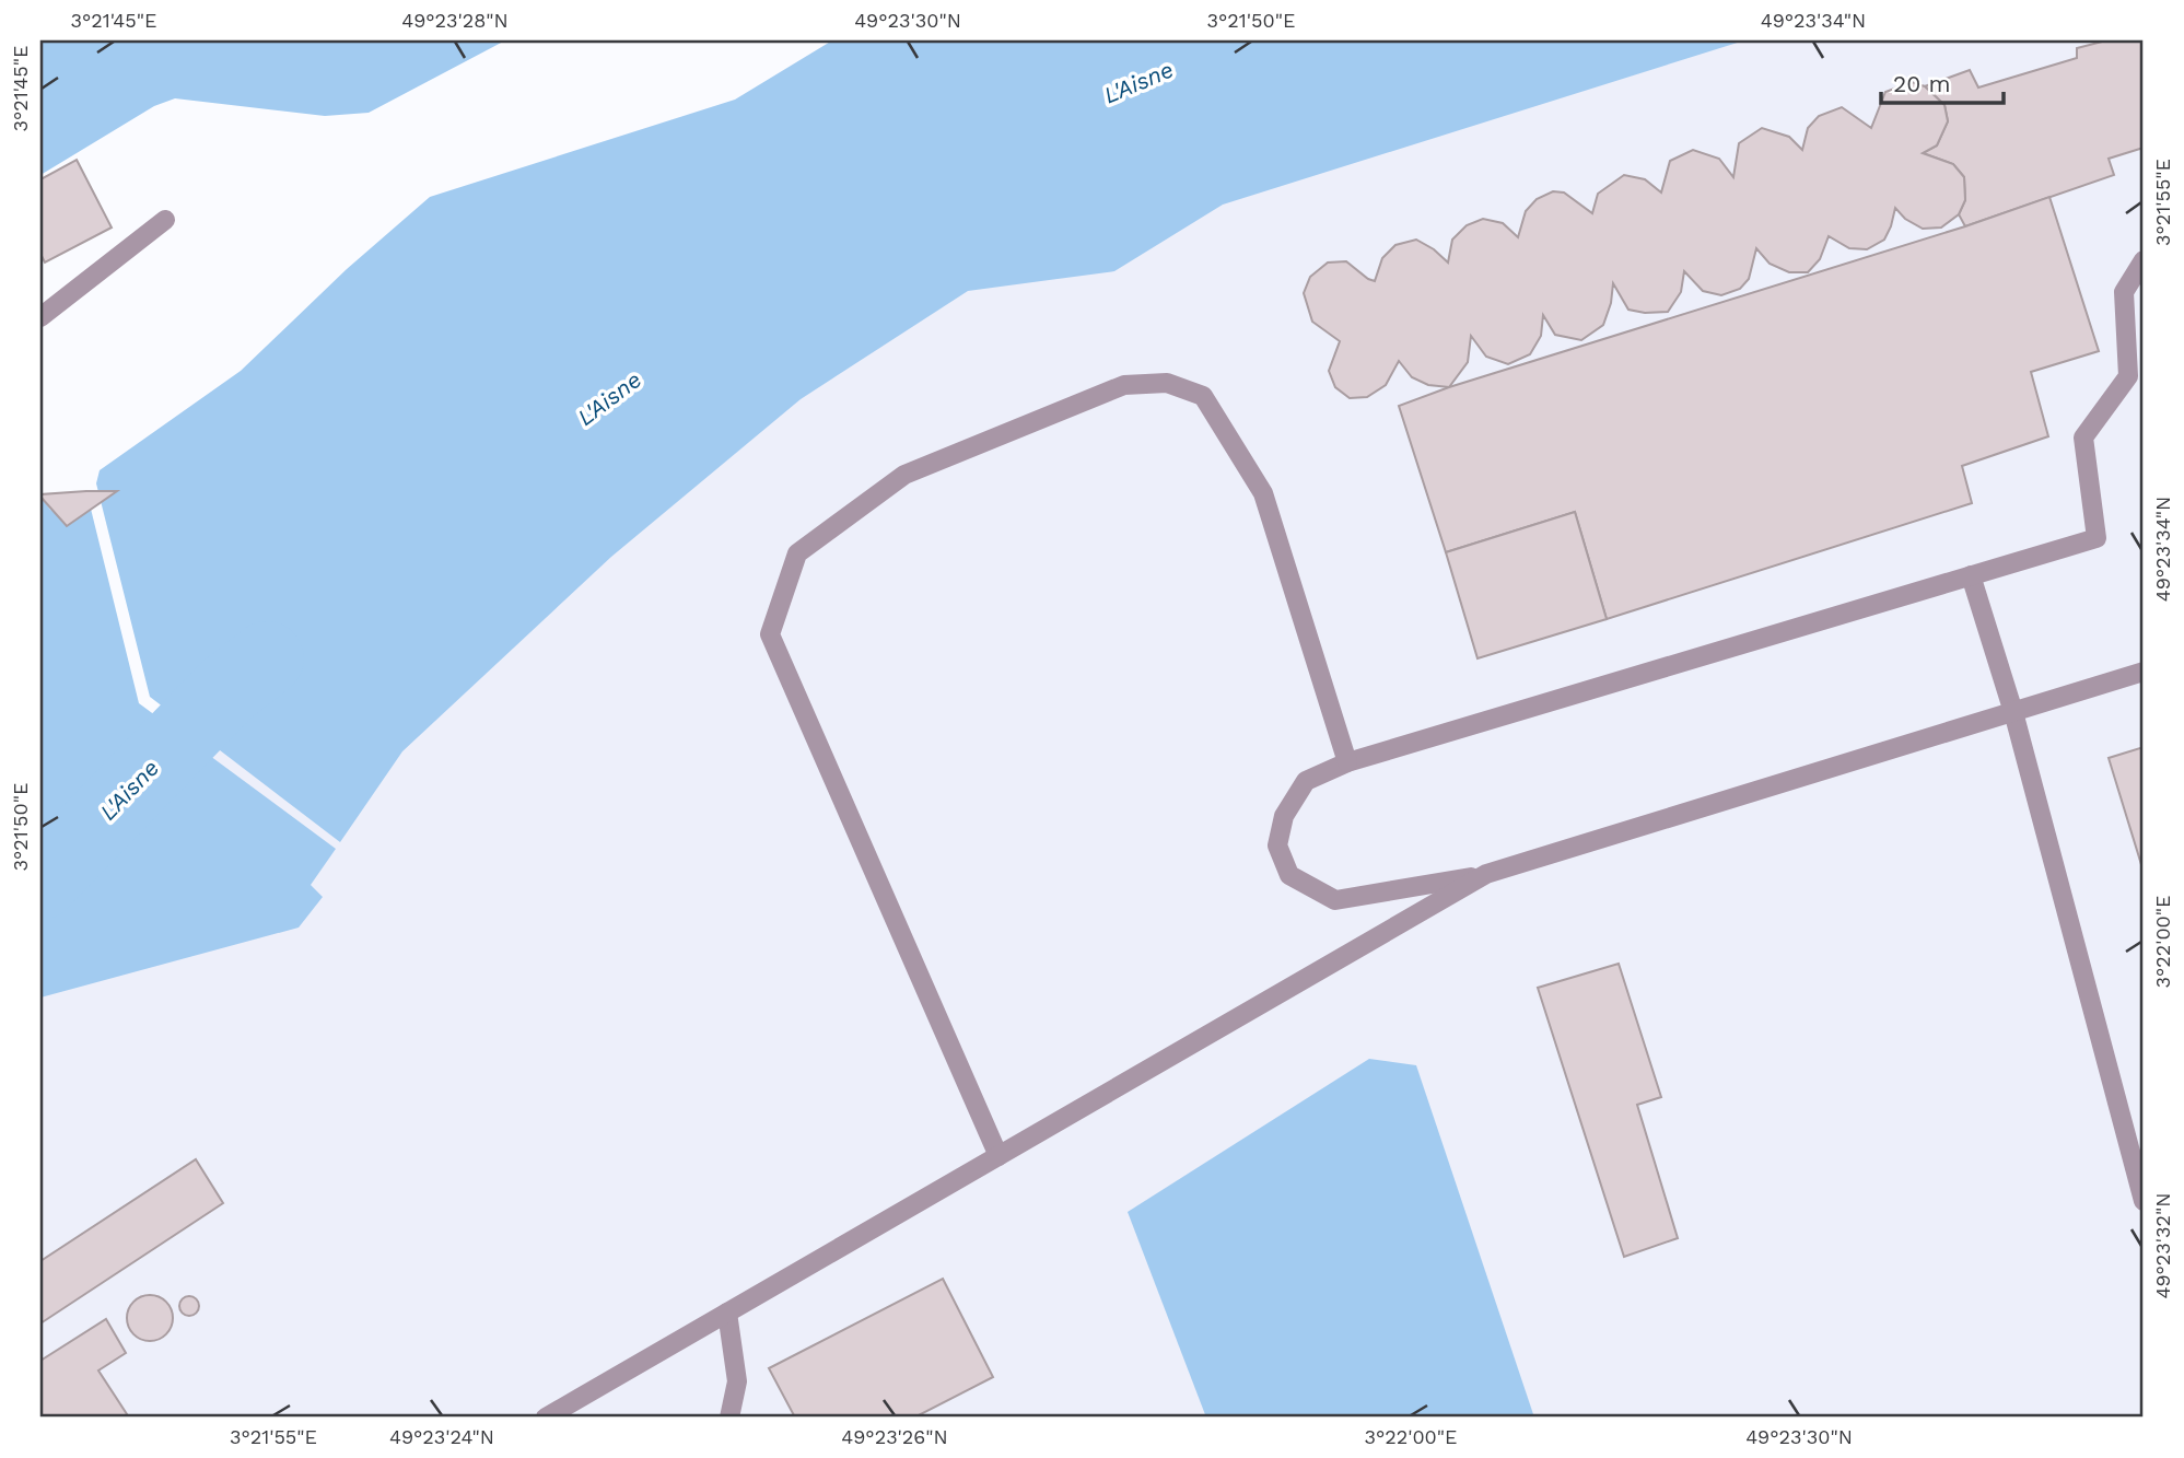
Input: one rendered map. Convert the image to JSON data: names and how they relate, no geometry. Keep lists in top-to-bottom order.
{
  "water": ["L'Aisne"],
  "scale_bar": "20 m",
  "coordinates": [
    "3°21'45\"E",
    "49°23'28\"N",
    "49°23'30\"N",
    "3°21'50\"E",
    "49°23'34\"N",
    "3°21'55\"E",
    "3°22'00\"E",
    "49°23'32\"N",
    "49°23'24\"N",
    "49°23'26\"N"
  ]
}
